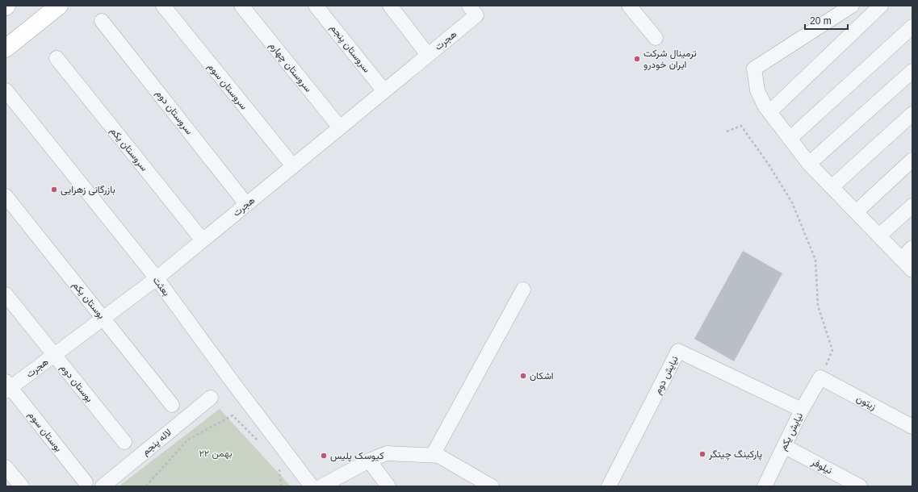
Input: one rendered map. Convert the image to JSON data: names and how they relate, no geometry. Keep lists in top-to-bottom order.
{
  "streets": {
    "street": [
      "هجرت",
      "سروستان پنجم",
      "سروستان چهارم",
      "سروستان سوم",
      "سروستان دوم",
      "سروستان یکم",
      "بعثت",
      "بوستان یکم",
      "نیایش دوم",
      "بوستان دوم",
      "زیتون",
      "بوستان سوم",
      "نیایش یکم",
      "لاله پنجم",
      "نیلوفر"
    ]
  },
  "crossings": [
    ["هجرت", "سروستان پنجم"],
    ["هجرت", "سروستان چهارم"],
    ["هجرت", "سروستان سوم"],
    ["هجرت", "سروستان دوم"],
    ["هجرت", "سروستان یکم"],
    ["هجرت", "بعثت"],
    ["هجرت", "بوستان یکم"],
    ["هجرت", "بوستان دوم"],
    ["هجرت", "بوستان سوم"],
    ["نیایش دوم", "نیایش یکم"],
    ["زیتون", "نیایش یکم"],
    ["نیایش یکم", "نیلوفر"]
  ],
  "parks": ["بهمن ۲۲"],
  "places": [
    "ترمینال شرکت ایران خودرو",
    "بازرگانی زهرایی",
    "اشکان",
    "پارکینگ چیتگر",
    "کیوسک پلیس"
  ],
  "scale_bar": "20 m"
}
